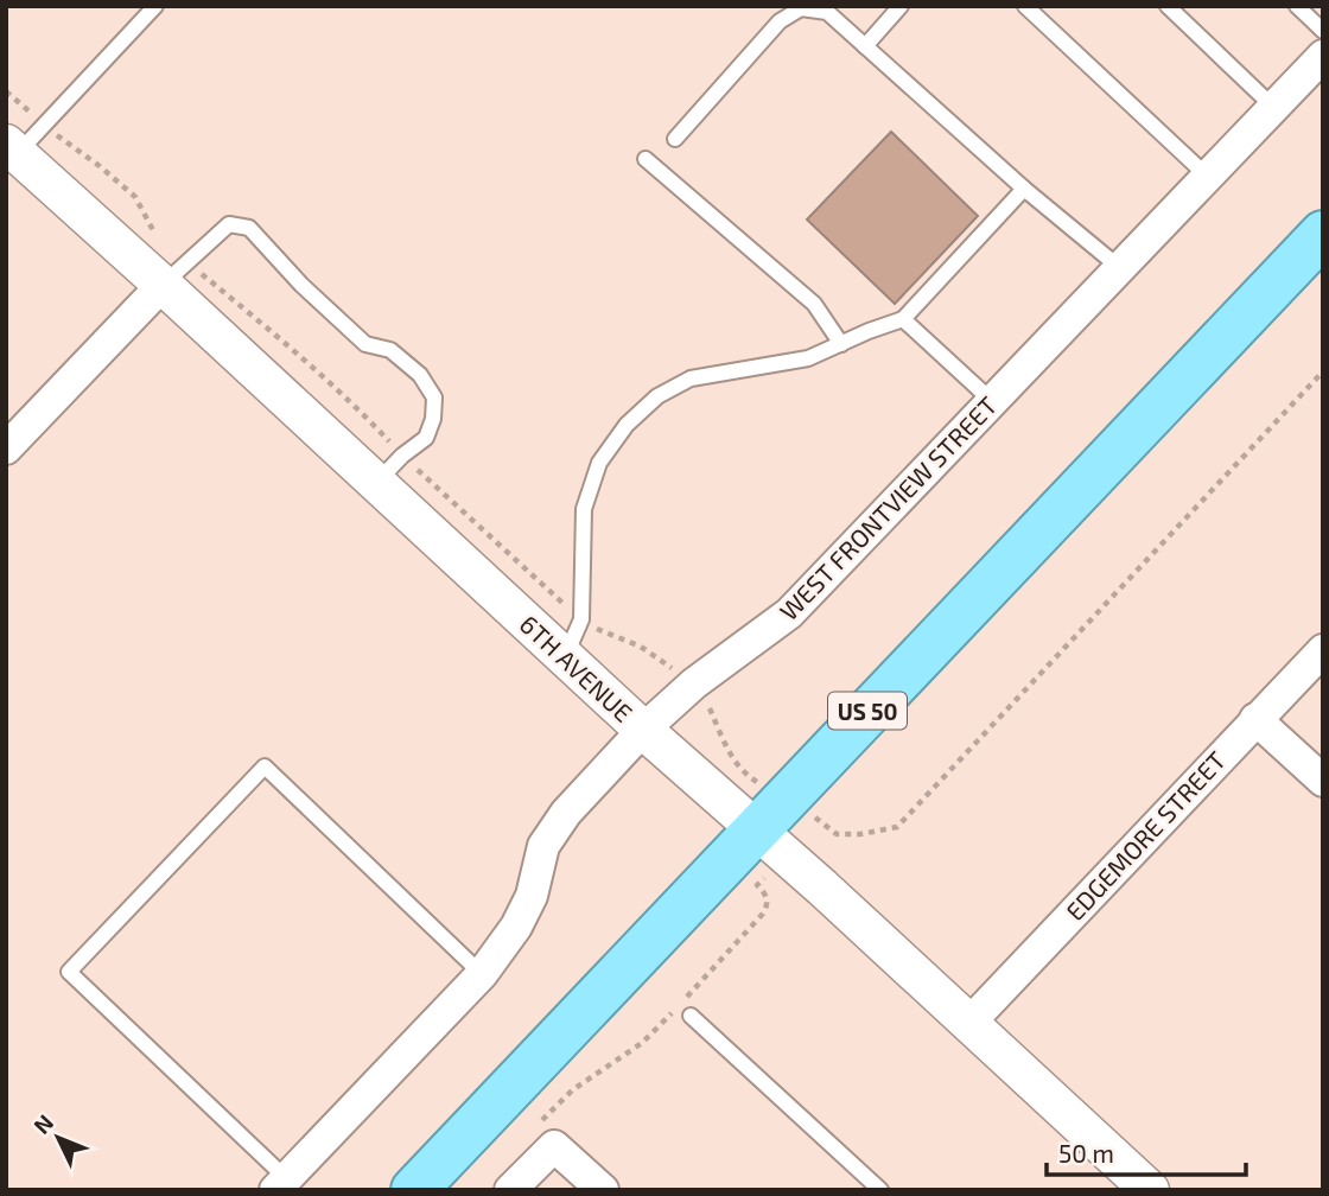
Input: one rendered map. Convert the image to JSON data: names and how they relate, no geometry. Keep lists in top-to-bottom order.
{
  "streets": {
    "highway": ["US 50"],
    "street": ["WEST FRONTVIEW STREET", "6TH AVENUE", "EDGEMORE STREET"]
  },
  "crossings": [
    ["WEST FRONTVIEW STREET", "6TH AVENUE"],
    ["6TH AVENUE", "US 50"],
    ["6TH AVENUE", "EDGEMORE STREET"]
  ],
  "scale_bar": "50 m",
  "north": "top left"
}
